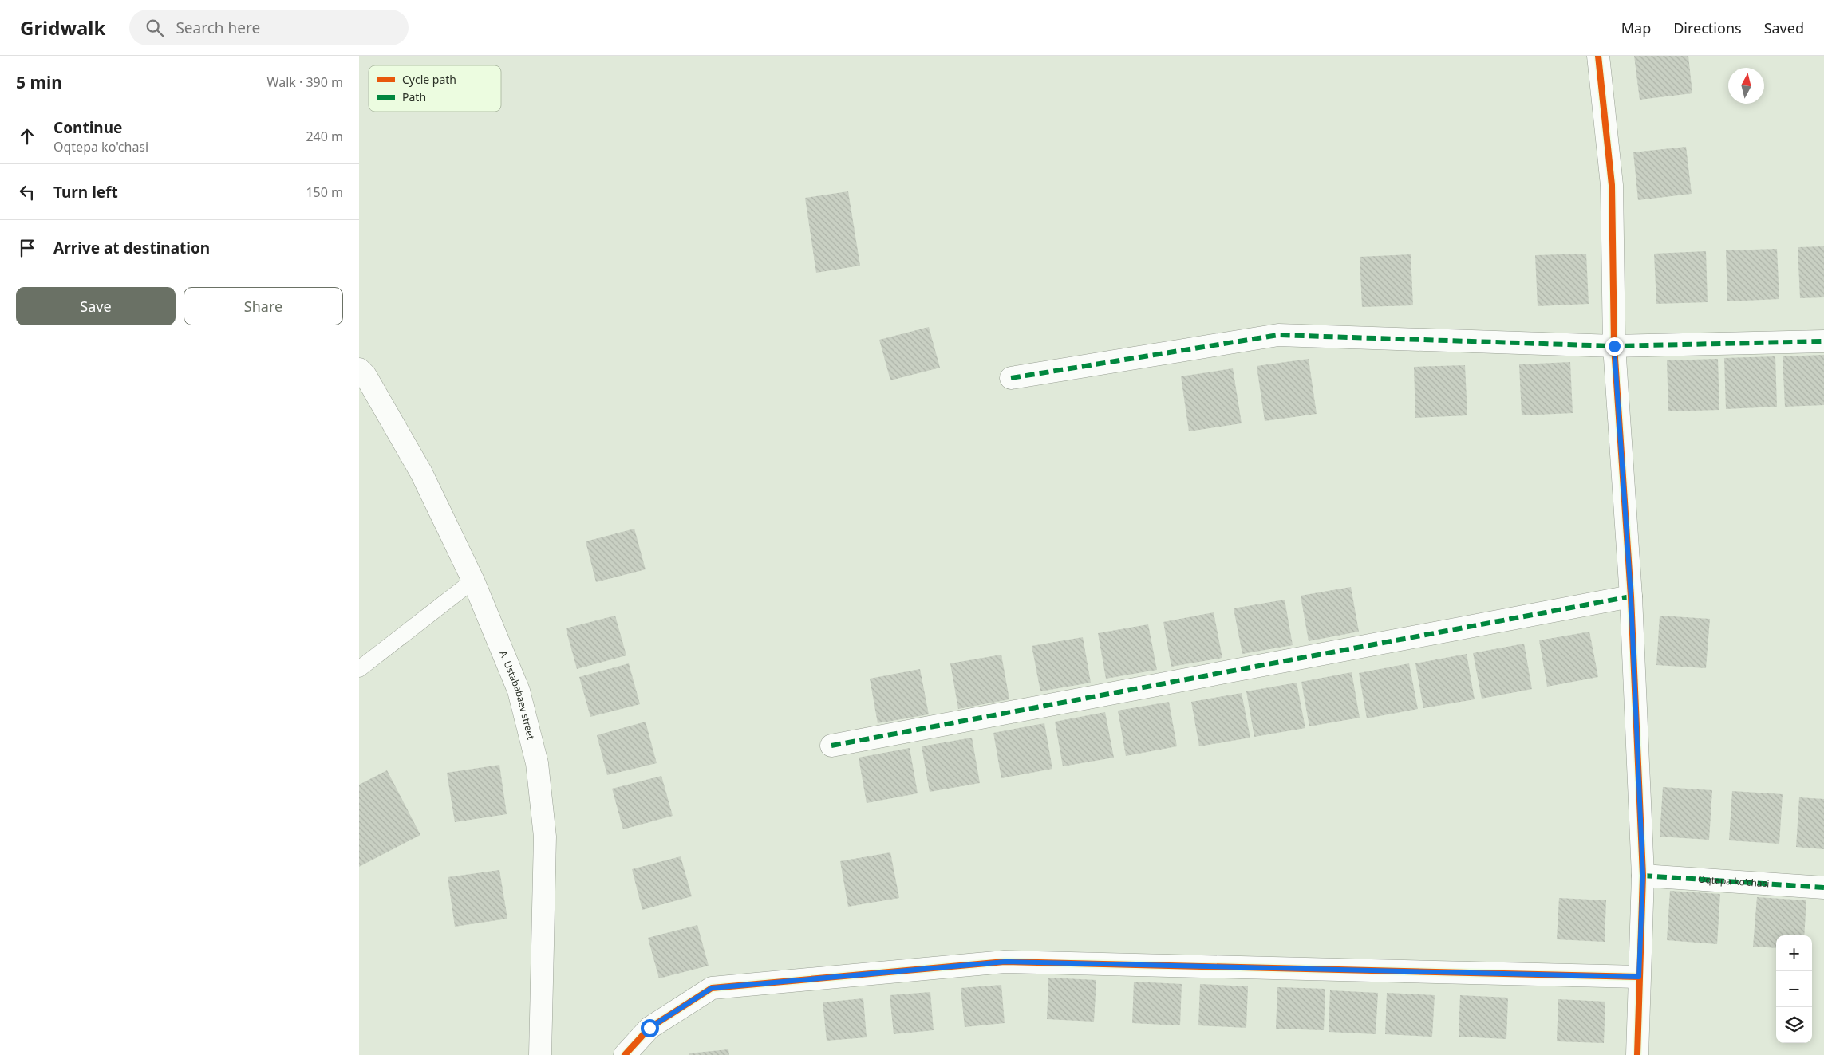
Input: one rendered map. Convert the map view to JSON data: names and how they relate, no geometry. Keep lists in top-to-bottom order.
{
  "streets": {
    "street": ["A. Ustababaev street", "Oqtepa ko'chasi"]
  },
  "legend": ["Cycle path", "Path"],
  "north": "top",
  "page": {
    "header": "Gridwalk",
    "search": "Search here",
    "nav": ["Map", "Directions", "Saved"],
    "heading": ["5 min", "Walk · 390 m"],
    "list": [
      ["Continue", "Oqtepa ko'chasi", "240 m"],
      ["Turn left", "150 m"],
      "Arrive at destination"
    ],
    "buttons": ["Save", "Share"],
    "map_buttons": ["+", "−"]
  }
}
